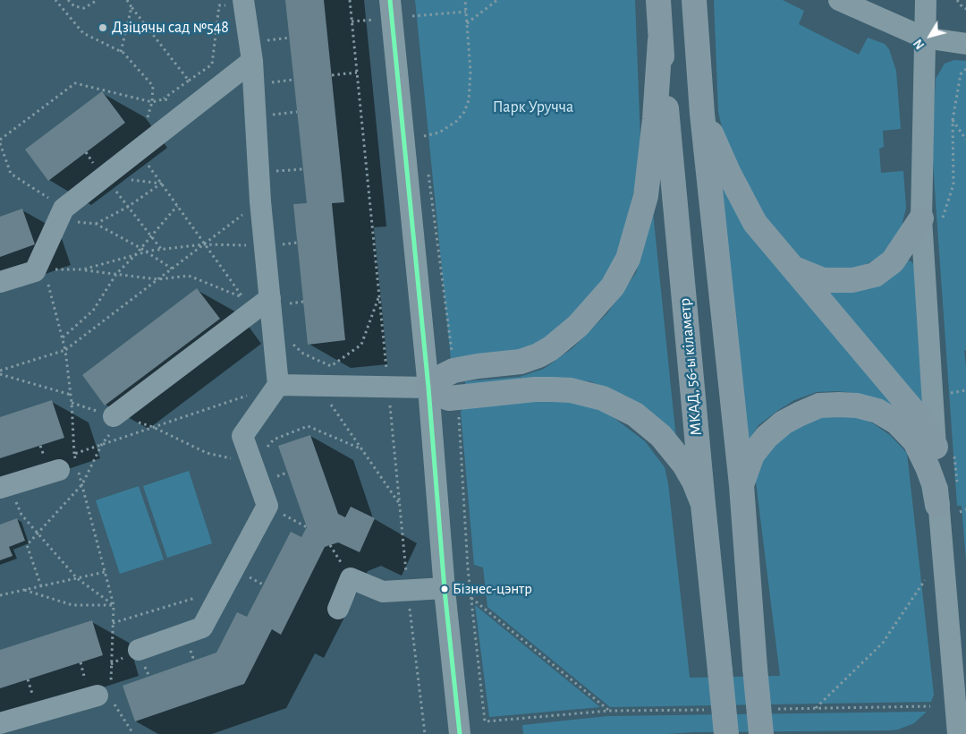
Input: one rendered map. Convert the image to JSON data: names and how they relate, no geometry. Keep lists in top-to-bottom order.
{
  "streets": {
    "highway": ["МКАД, 56-ы кіламетр"]
  },
  "parks": ["Парк Уручча"],
  "places": ["Дзіцячы сад №548", "Бізнес-цэнтр"],
  "north": "bottom left"
}
